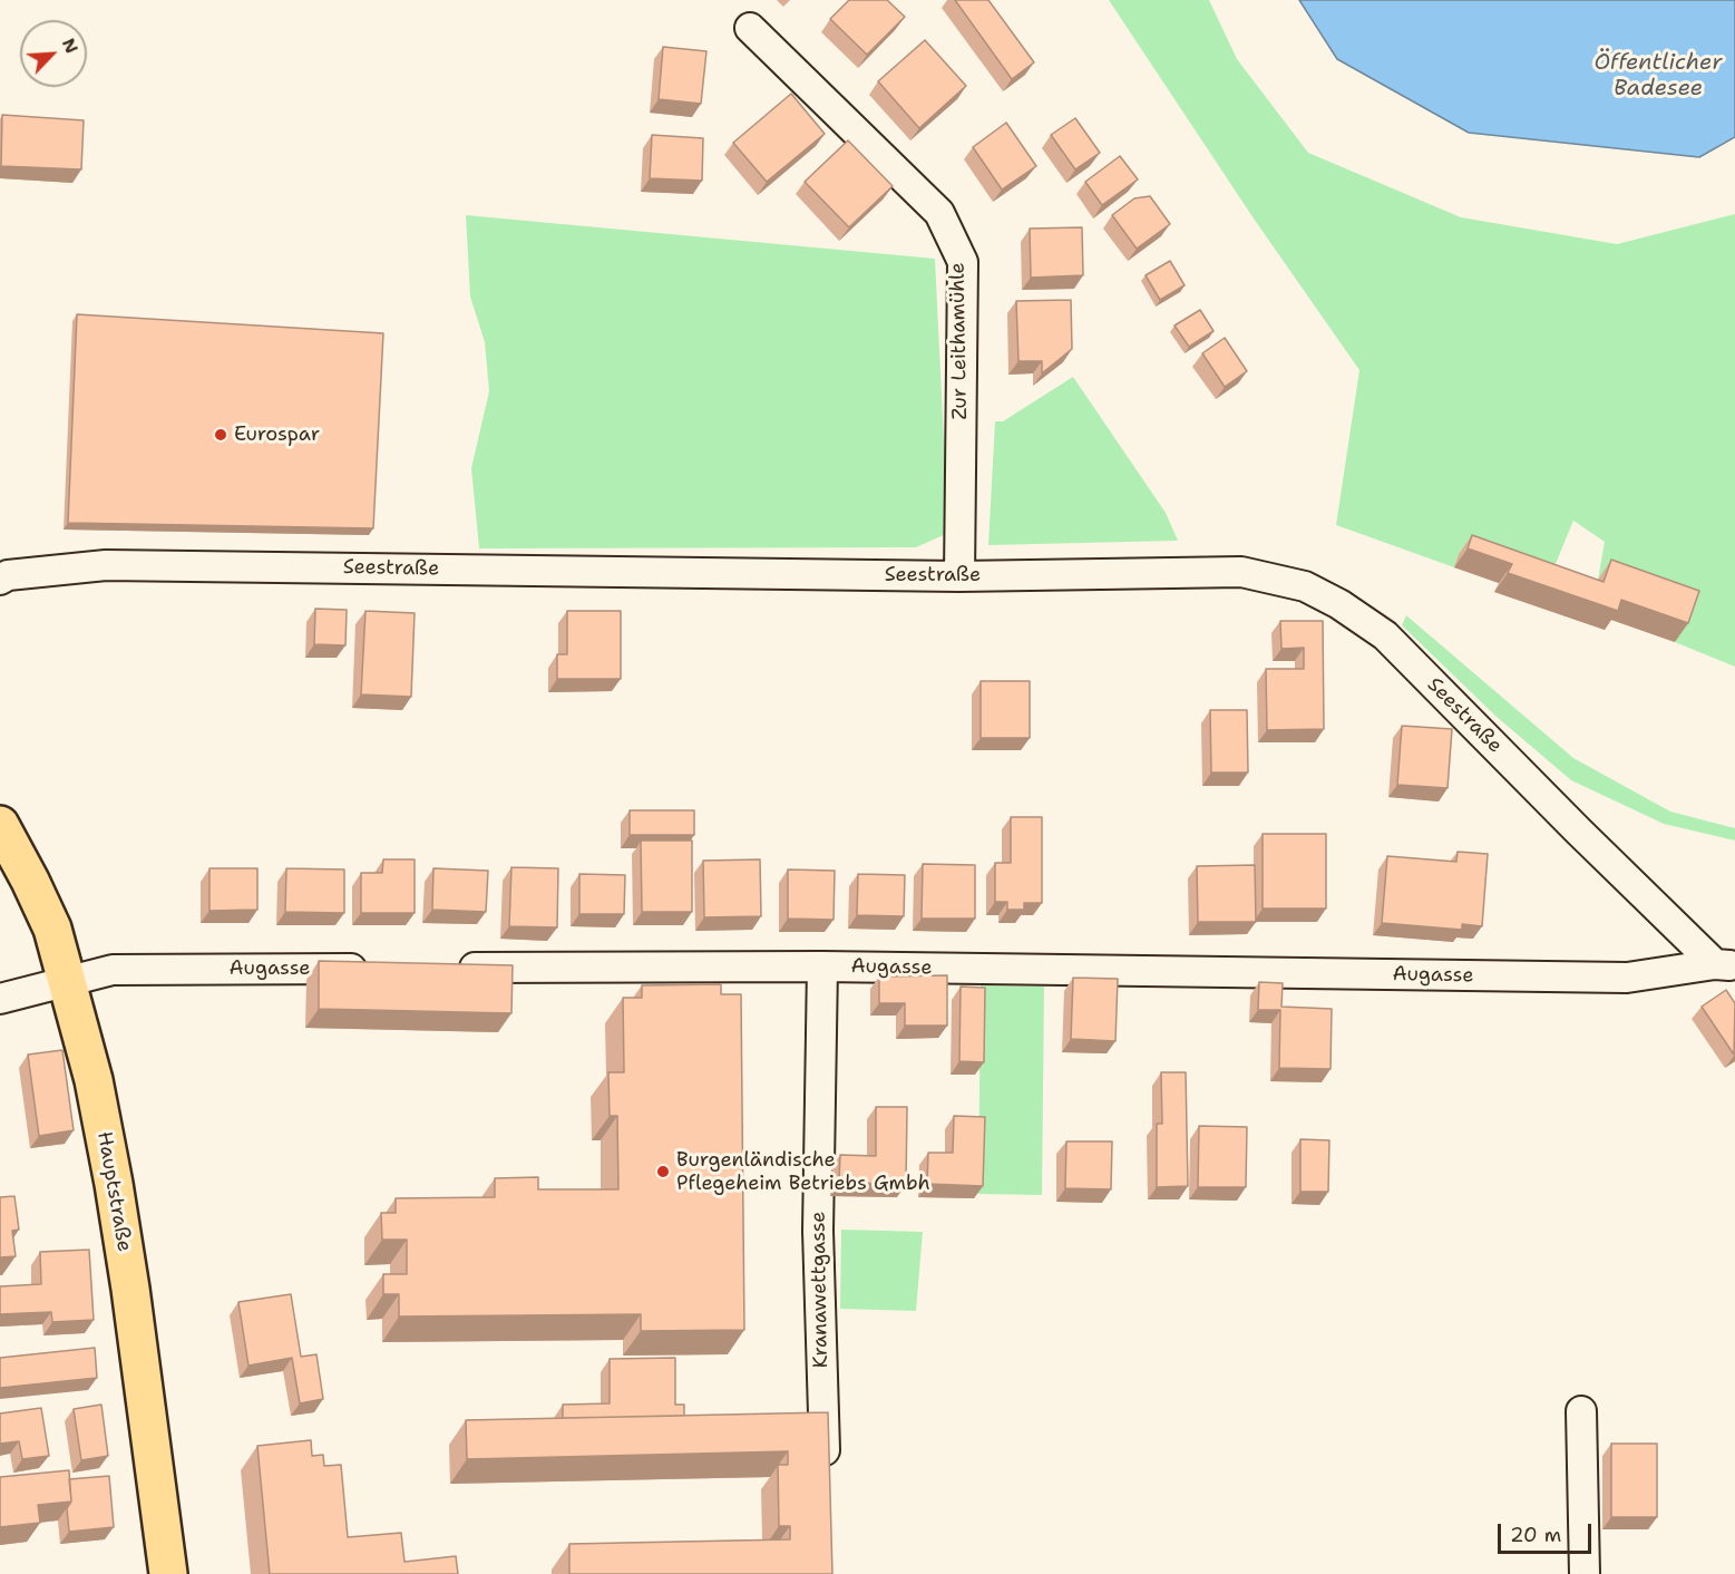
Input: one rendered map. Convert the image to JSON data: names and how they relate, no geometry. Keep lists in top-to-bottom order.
{
  "streets": {
    "main road": ["Hauptstraße"],
    "street": [
      "Zur Leithamühle",
      "Seestraße",
      "Augasse",
      "Kranawettgasse"
    ]
  },
  "crossings": [
    ["Zur Leithamühle", "Seestraße"],
    ["Seestraße", "Augasse"],
    ["Augasse", "Hauptstraße"],
    ["Augasse", "Kranawettgasse"]
  ],
  "water": ["Öffentlicher Badesee"],
  "places": ["Eurospar", "Burgenländische Pflegeheim Betriebs Gmbh"],
  "scale_bar": "20 m",
  "north": "top right"
}
